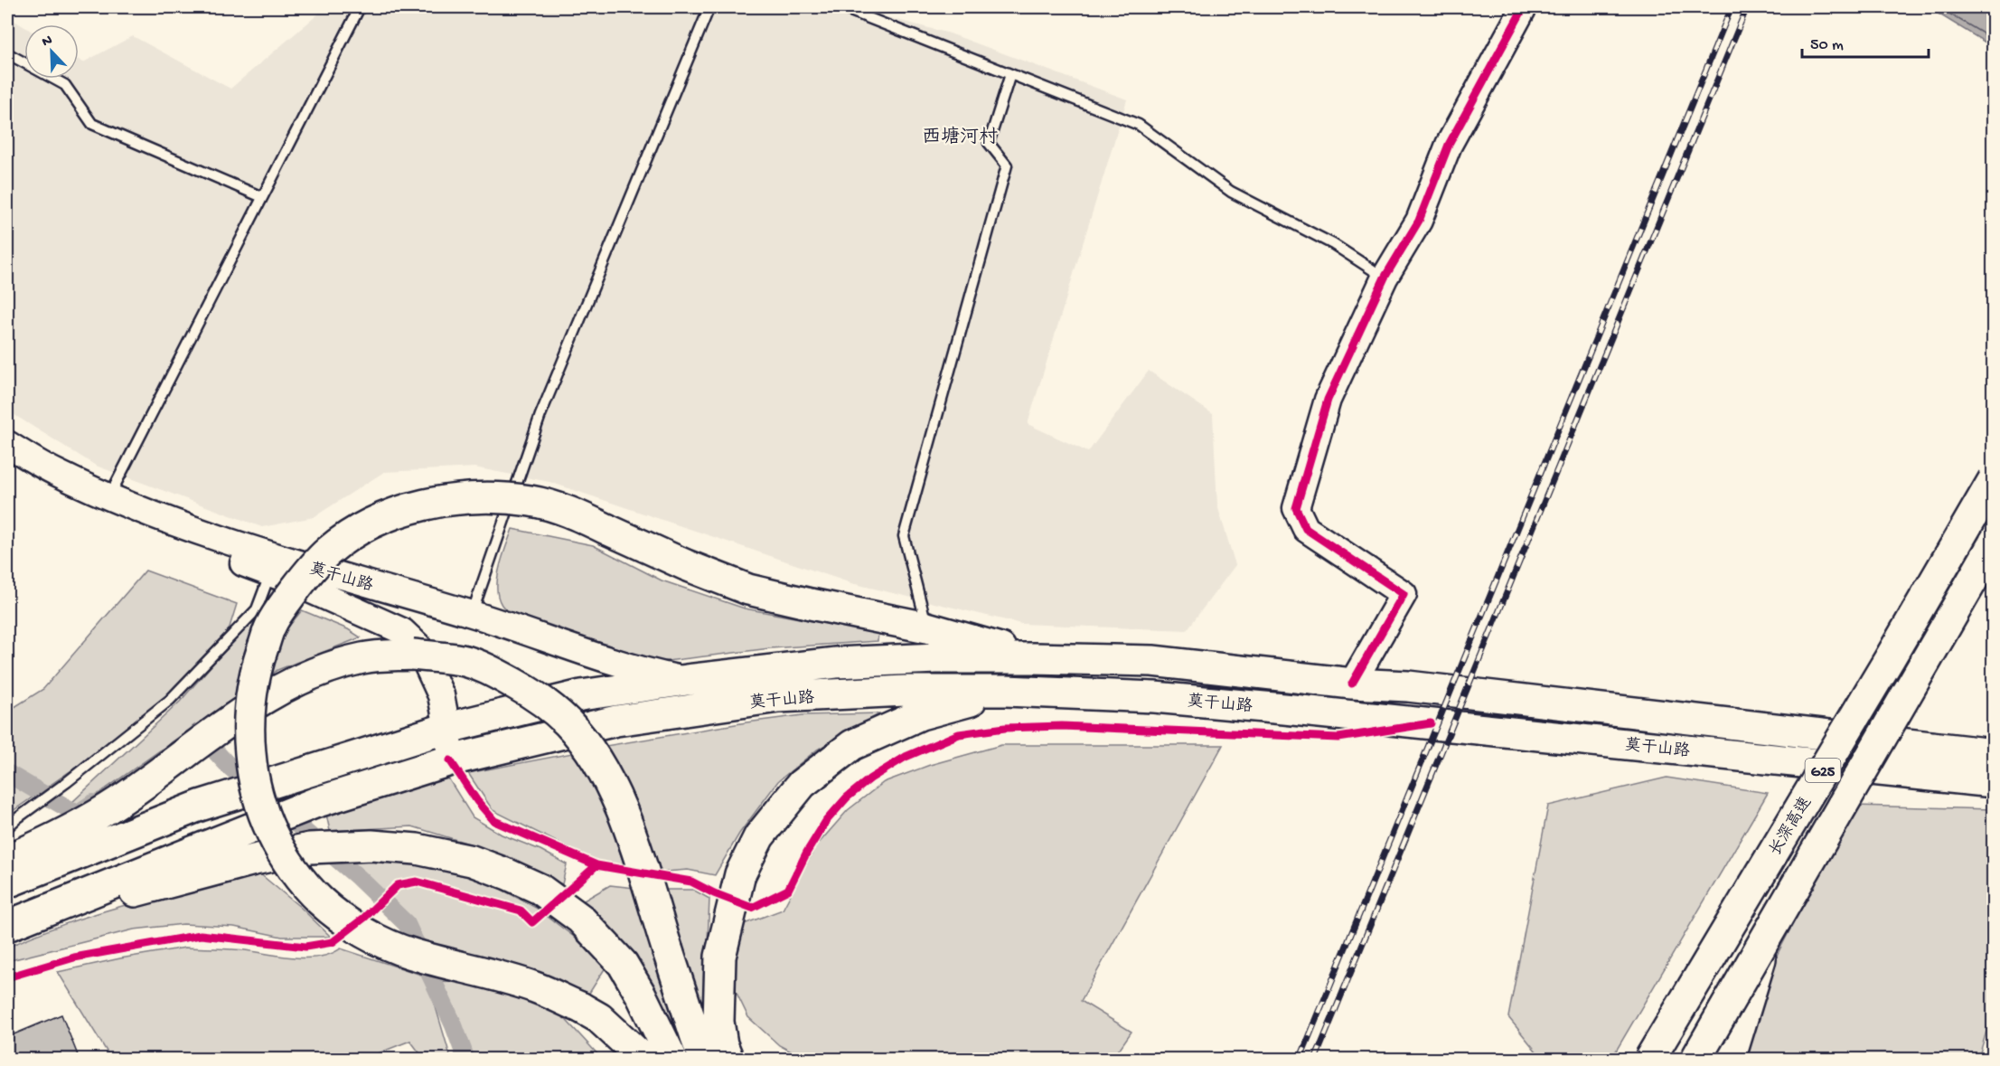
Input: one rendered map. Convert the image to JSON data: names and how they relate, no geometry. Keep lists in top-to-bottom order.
{
  "streets": {
    "highway": ["莫干山路", "G25", "长深高速"]
  },
  "districts": ["西塘河村"],
  "scale_bar": "50 m",
  "north": "top left"
}
